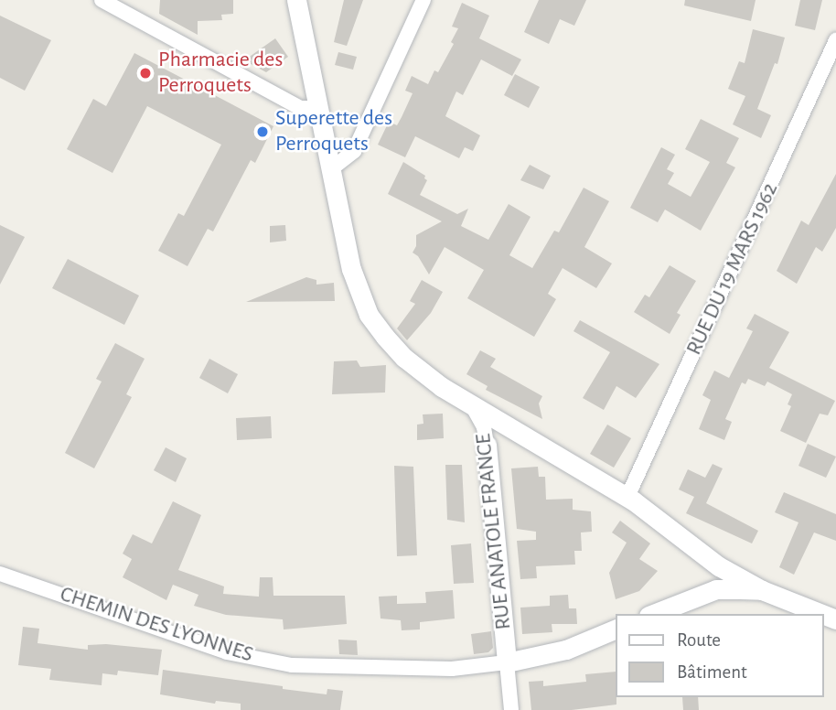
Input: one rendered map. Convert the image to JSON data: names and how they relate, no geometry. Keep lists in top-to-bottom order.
{
  "streets": {
    "street": ["RUE DU 19 MARS 1962", "RUE ANATOLE FRANCE", "CHEMIN DES LYONNES"]
  },
  "crossings": [
    ["RUE ANATOLE FRANCE", "CHEMIN DES LYONNES"]
  ],
  "places": ["Pharmacie des Perroquets", "Superette des Perroquets"],
  "legend": ["Route", "Bâtiment"]
}
